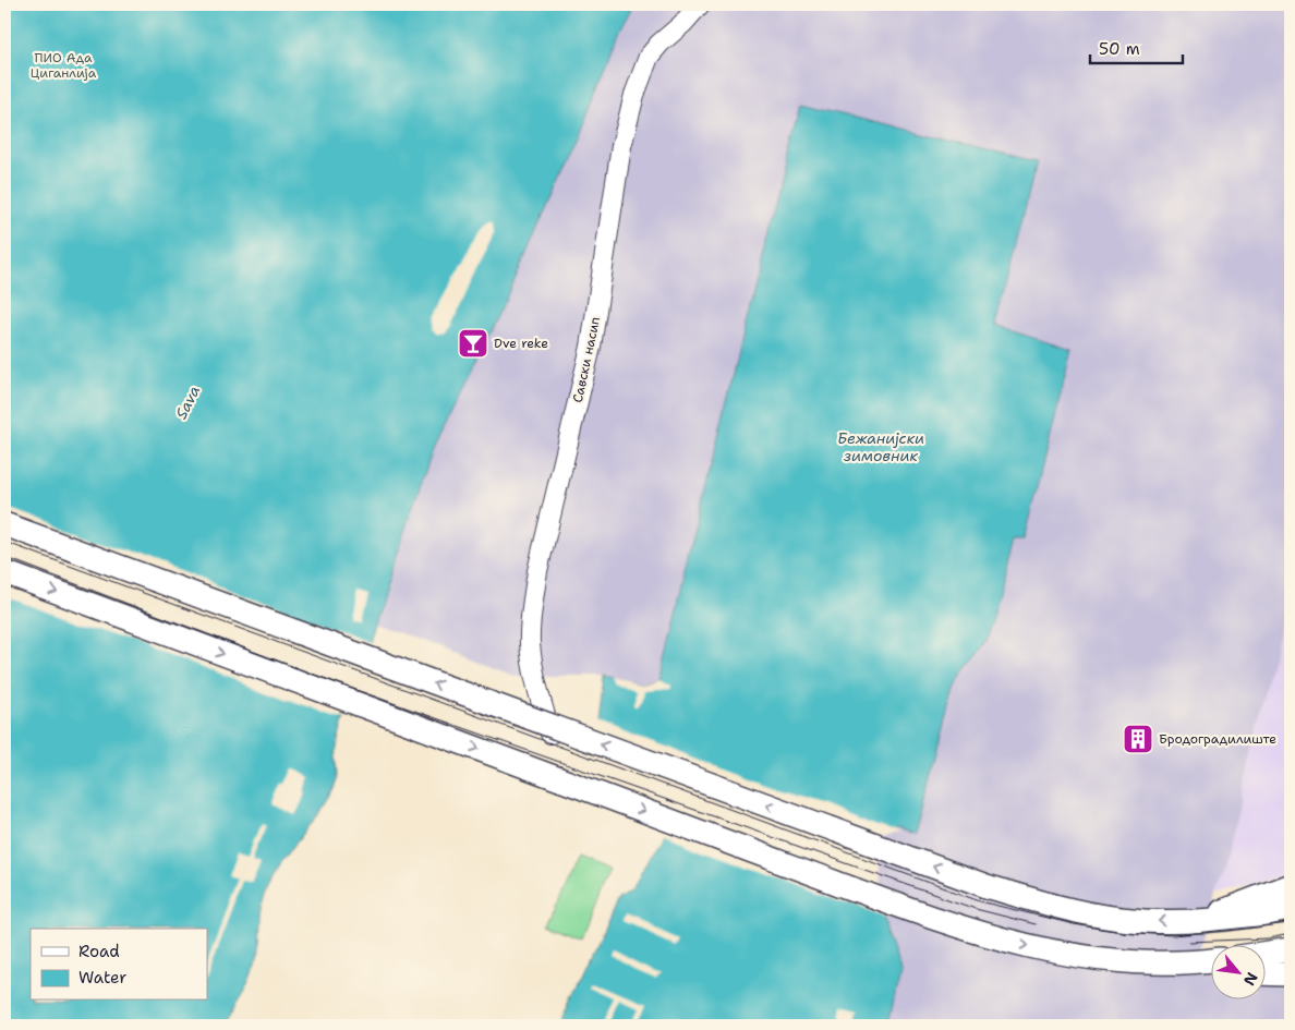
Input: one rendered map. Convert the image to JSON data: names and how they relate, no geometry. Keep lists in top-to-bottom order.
{
  "streets": {
    "street": ["Савски насип"]
  },
  "water": ["Sava", "Бежанијски зимовник"],
  "parks": ["ПИО Ада Циганлија"],
  "places": {
    "bar": ["Dve reke"],
    "building": ["Бродоградилиште"]
  },
  "legend": ["Road", "Water"],
  "scale_bar": "50 m",
  "north": "bottom right"
}
